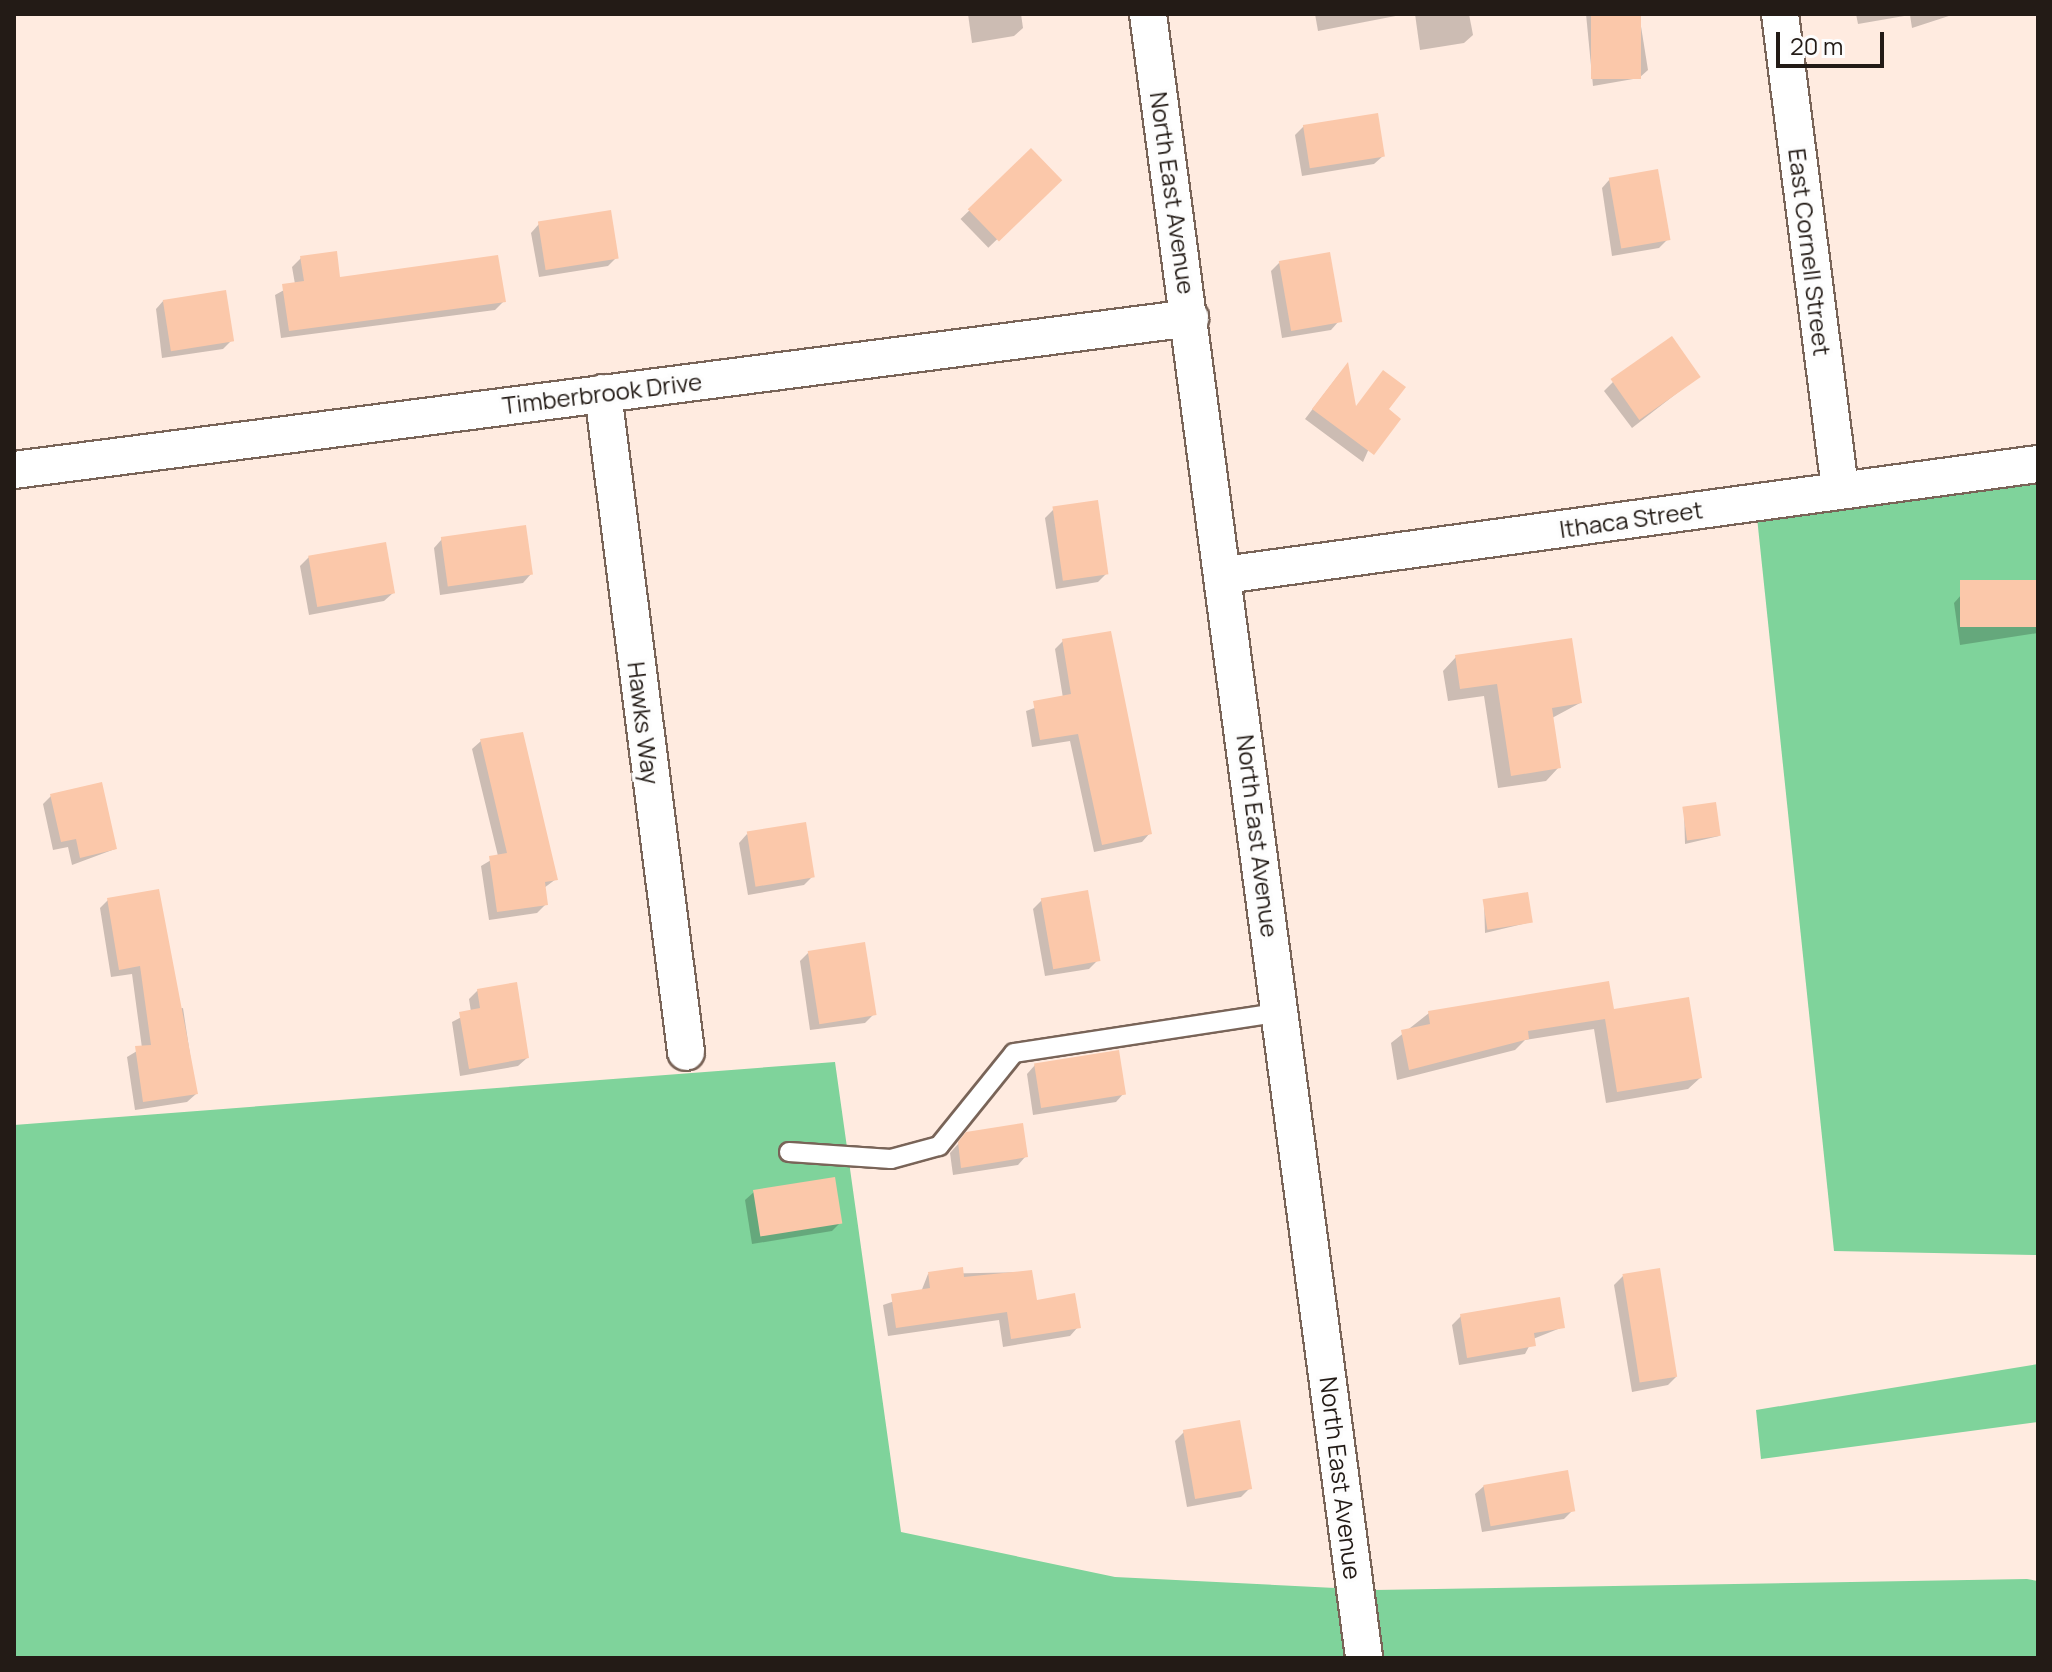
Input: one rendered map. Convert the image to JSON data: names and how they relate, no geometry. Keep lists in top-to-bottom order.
{
  "streets": {
    "street": [
      "North East Avenue",
      "East Cornell Street",
      "Timberbrook Drive",
      "Ithaca Street",
      "Hawks Way"
    ]
  },
  "crossings": [
    ["North East Avenue", "Timberbrook Drive"],
    ["North East Avenue", "Ithaca Street"],
    ["East Cornell Street", "Ithaca Street"],
    ["Timberbrook Drive", "Hawks Way"]
  ],
  "scale_bar": "20 m"
}
